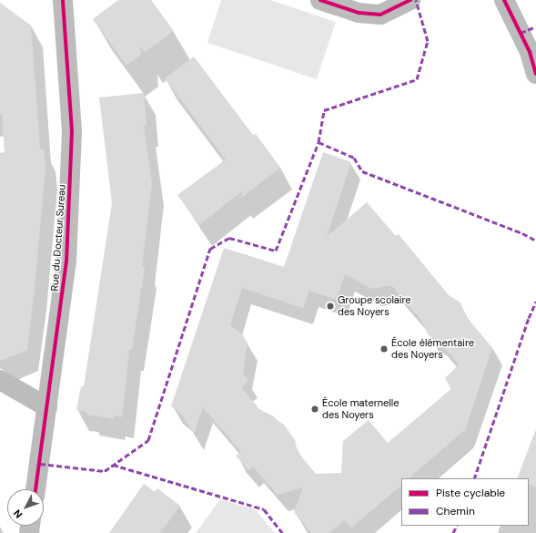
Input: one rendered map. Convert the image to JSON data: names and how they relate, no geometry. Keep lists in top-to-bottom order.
{
  "streets": {
    "street": ["Rue du Docteur Sureau"]
  },
  "places": ["Groupe scolaire des Noyers", "École élémentaire des Noyers", "École maternelle des Noyers"],
  "legend": ["Piste cyclable", "Chemin"],
  "north": "bottom left"
}
